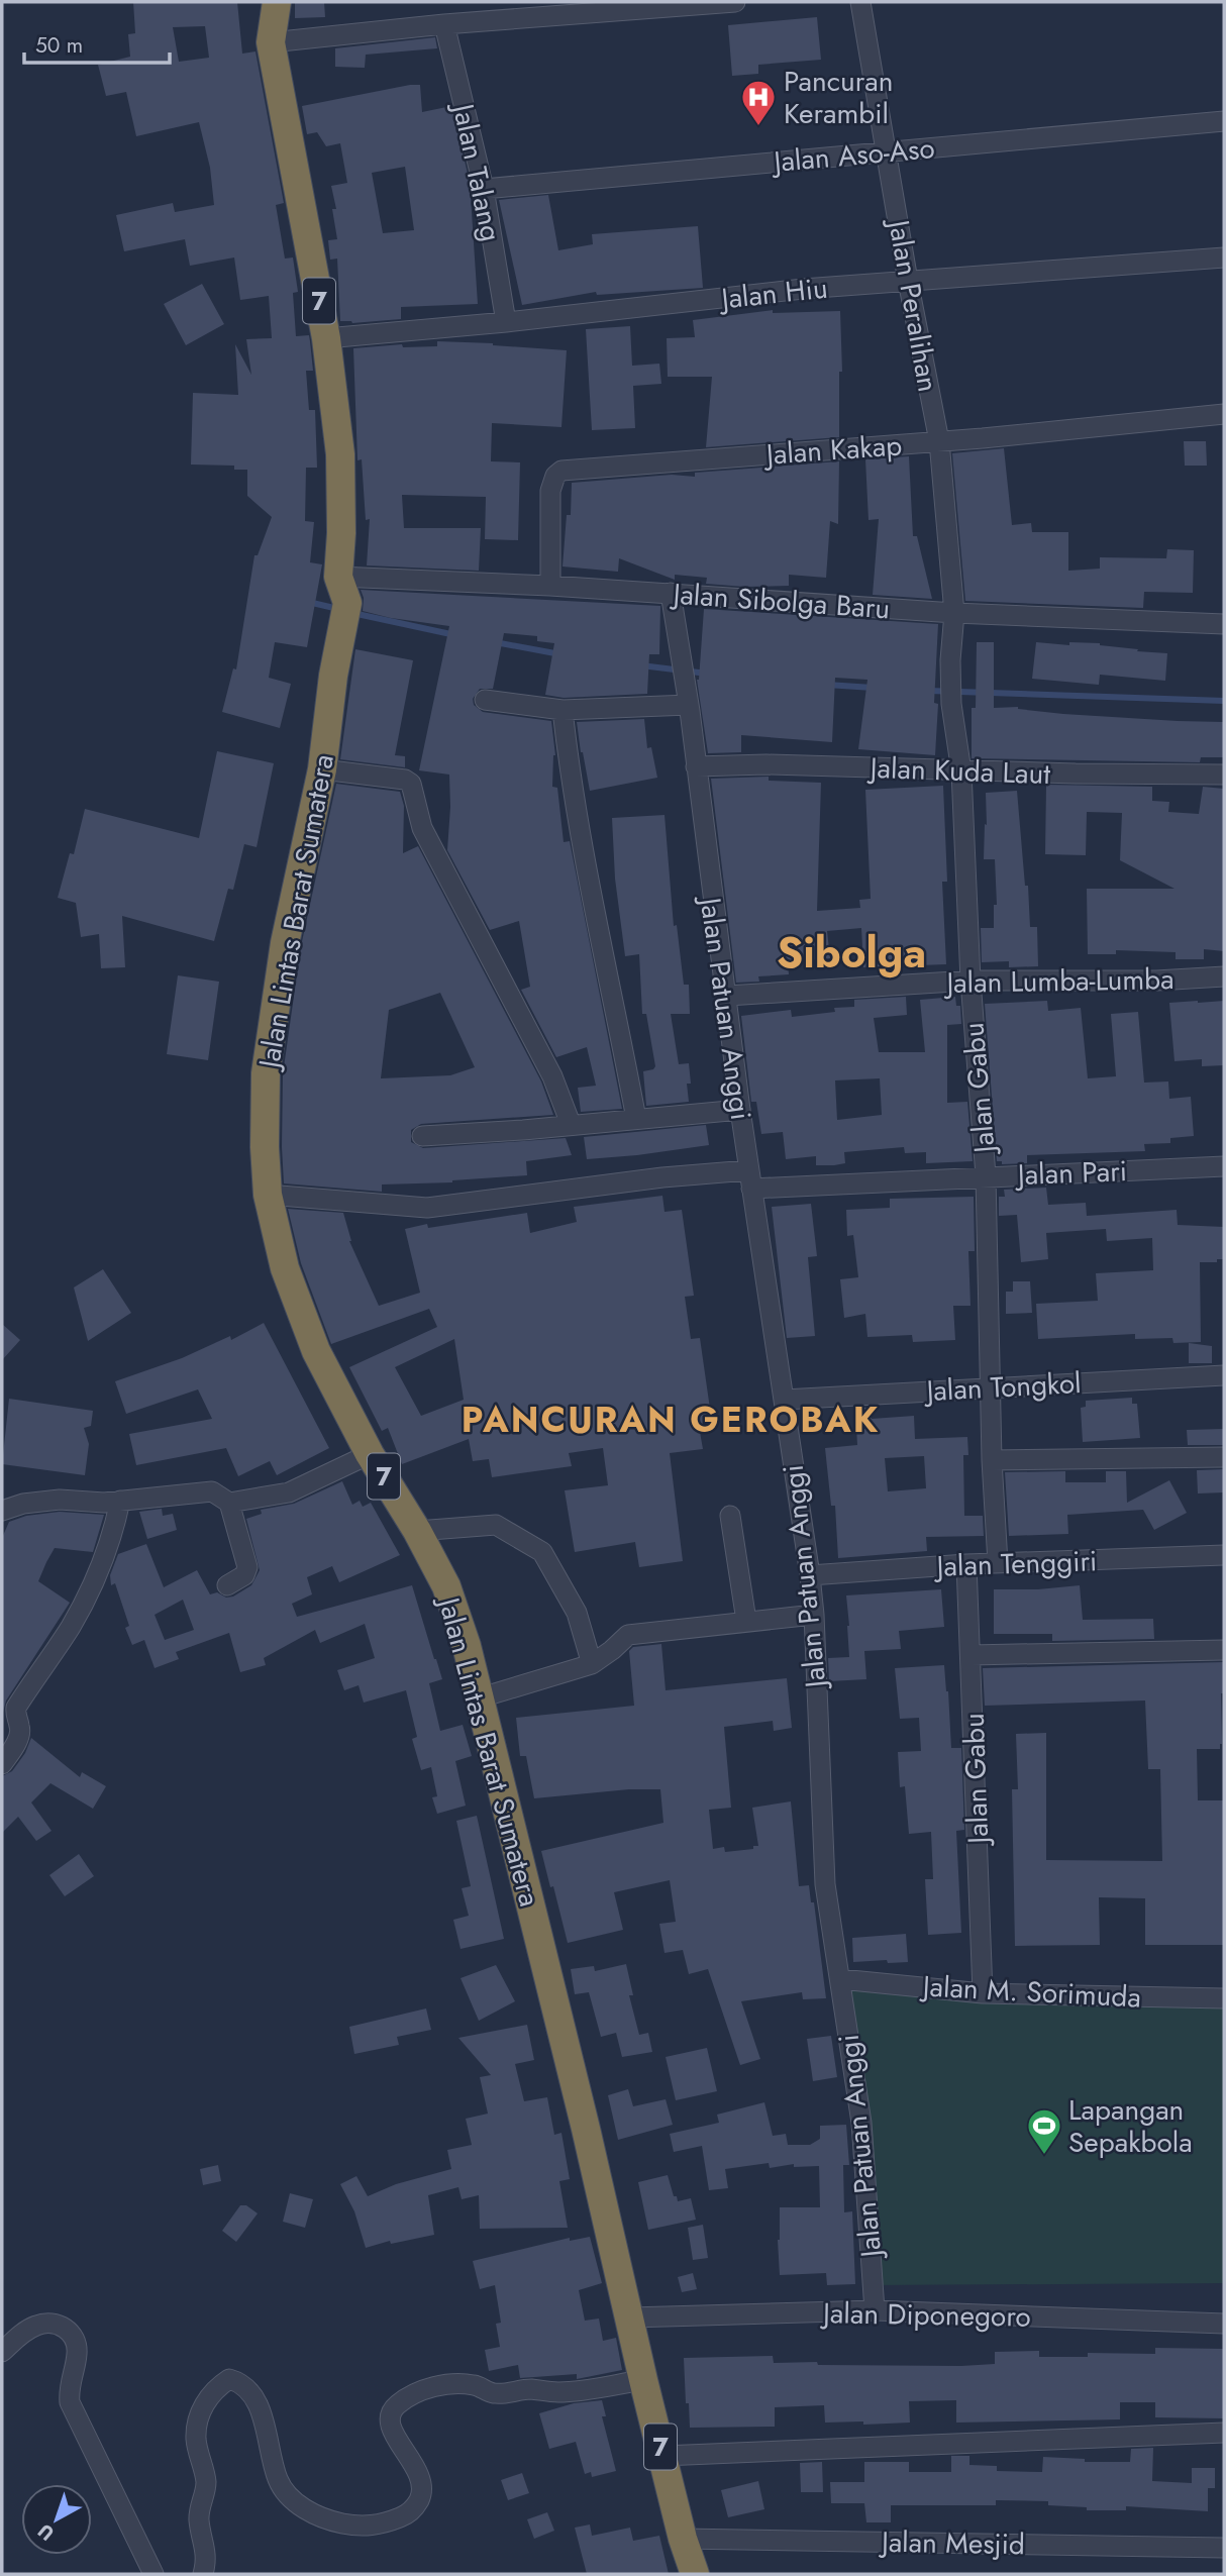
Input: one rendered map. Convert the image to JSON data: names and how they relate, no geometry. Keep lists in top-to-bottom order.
{
  "streets": {
    "highway": ["7", "Jalan Lintas Barat Sumatera"],
    "street": [
      "Jalan Aso-Aso",
      "Jalan Talang",
      "Jalan Hiu",
      "Jalan Peralihan",
      "Jalan Kakap",
      "Jalan Sibolga Baru",
      "Jalan Kuda Laut",
      "Jalan Lumba-Lumba",
      "Jalan Patuan Anggi",
      "Jalan Gabu",
      "Jalan Pari",
      "Jalan Tongkol",
      "Jalan Tenggiri",
      "Jalan M. Sorimuda",
      "Jalan Diponegoro",
      "Jalan Mesjid"
    ]
  },
  "crossings": [
    ["Jalan Aso-Aso", "Jalan Talang"],
    ["Jalan Aso-Aso", "Jalan Peralihan"],
    ["Jalan Talang", "Jalan Hiu"],
    ["Jalan Hiu", "Jalan Peralihan"],
    ["Jalan Hiu", "Jalan Lintas Barat Sumatera"],
    ["7", "Jalan Lintas Barat Sumatera"],
    ["7", "Jalan Diponegoro"],
    ["7", "Jalan Mesjid"],
    ["Jalan Peralihan", "Jalan Kakap"],
    ["Jalan Peralihan", "Jalan Sibolga Baru"],
    ["Jalan Peralihan", "Jalan Gabu"],
    ["Jalan Kakap", "Jalan Sibolga Baru"],
    ["Jalan Sibolga Baru", "Jalan Lintas Barat Sumatera"],
    ["Jalan Sibolga Baru", "Jalan Patuan Anggi"],
    ["Jalan Sibolga Baru", "Jalan Gabu"],
    ["Jalan Kuda Laut", "Jalan Patuan Anggi"],
    ["Jalan Kuda Laut", "Jalan Gabu"],
    ["Jalan Lintas Barat Sumatera", "Jalan Pari"],
    ["Jalan Lintas Barat Sumatera", "Jalan Diponegoro"],
    ["Jalan Lumba-Lumba", "Jalan Patuan Anggi"],
    ["Jalan Lumba-Lumba", "Jalan Gabu"],
    ["Jalan Patuan Anggi", "Jalan Pari"],
    ["Jalan Patuan Anggi", "Jalan Tongkol"],
    ["Jalan Patuan Anggi", "Jalan Tenggiri"],
    ["Jalan Patuan Anggi", "Jalan M. Sorimuda"],
    ["Jalan Patuan Anggi", "Jalan Diponegoro"],
    ["Jalan Gabu", "Jalan Pari"],
    ["Jalan Gabu", "Jalan Tongkol"],
    ["Jalan Gabu", "Jalan Tenggiri"],
    ["Jalan Gabu", "Jalan M. Sorimuda"]
  ],
  "districts": ["Sibolga", "PANCURAN GEROBAK"],
  "places": {
    "hospital": ["Pancuran Kerambil"],
    "sports": ["Lapangan Sepakbola"]
  },
  "scale_bar": "50 m",
  "north": "bottom left"
}
